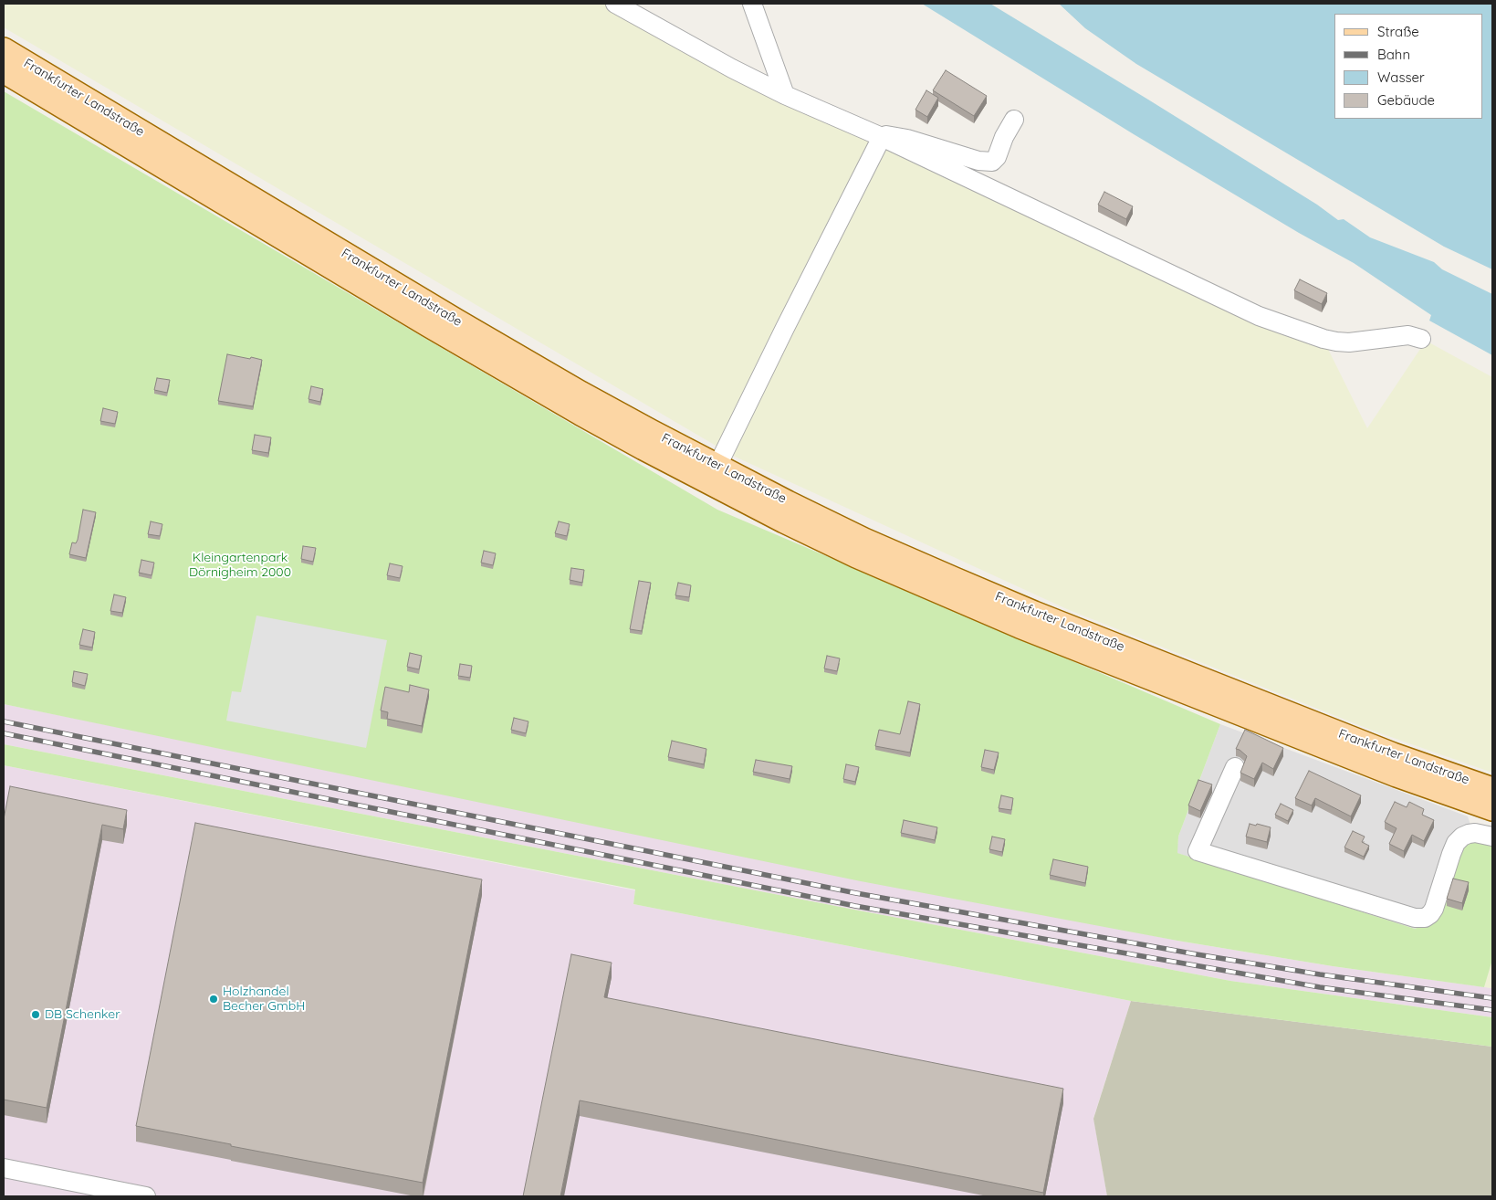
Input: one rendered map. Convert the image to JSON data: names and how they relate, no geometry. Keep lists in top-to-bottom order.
{
  "streets": {
    "main road": ["Frankfurter Landstraße"]
  },
  "parks": ["Kleingartenpark Dörnigheim 2000"],
  "places": ["Holzhandel Becher GmbH", "DB Schenker"],
  "legend": [
    "Straße",
    "Bahn",
    "Wasser",
    "Gebäude"
  ]
}
